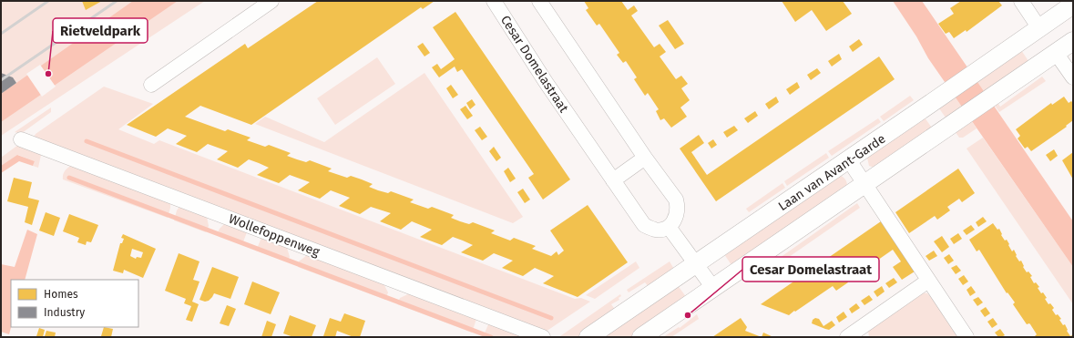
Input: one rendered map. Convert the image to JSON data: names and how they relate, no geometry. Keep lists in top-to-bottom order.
{
  "streets": {
    "street": ["Cesar Domelastraat", "Laan van Avant-Garde", "Wollefoppenweg"]
  },
  "places": ["Rietveldpark", "Cesar Domelastraat"],
  "legend": ["Homes", "Industry"]
}
